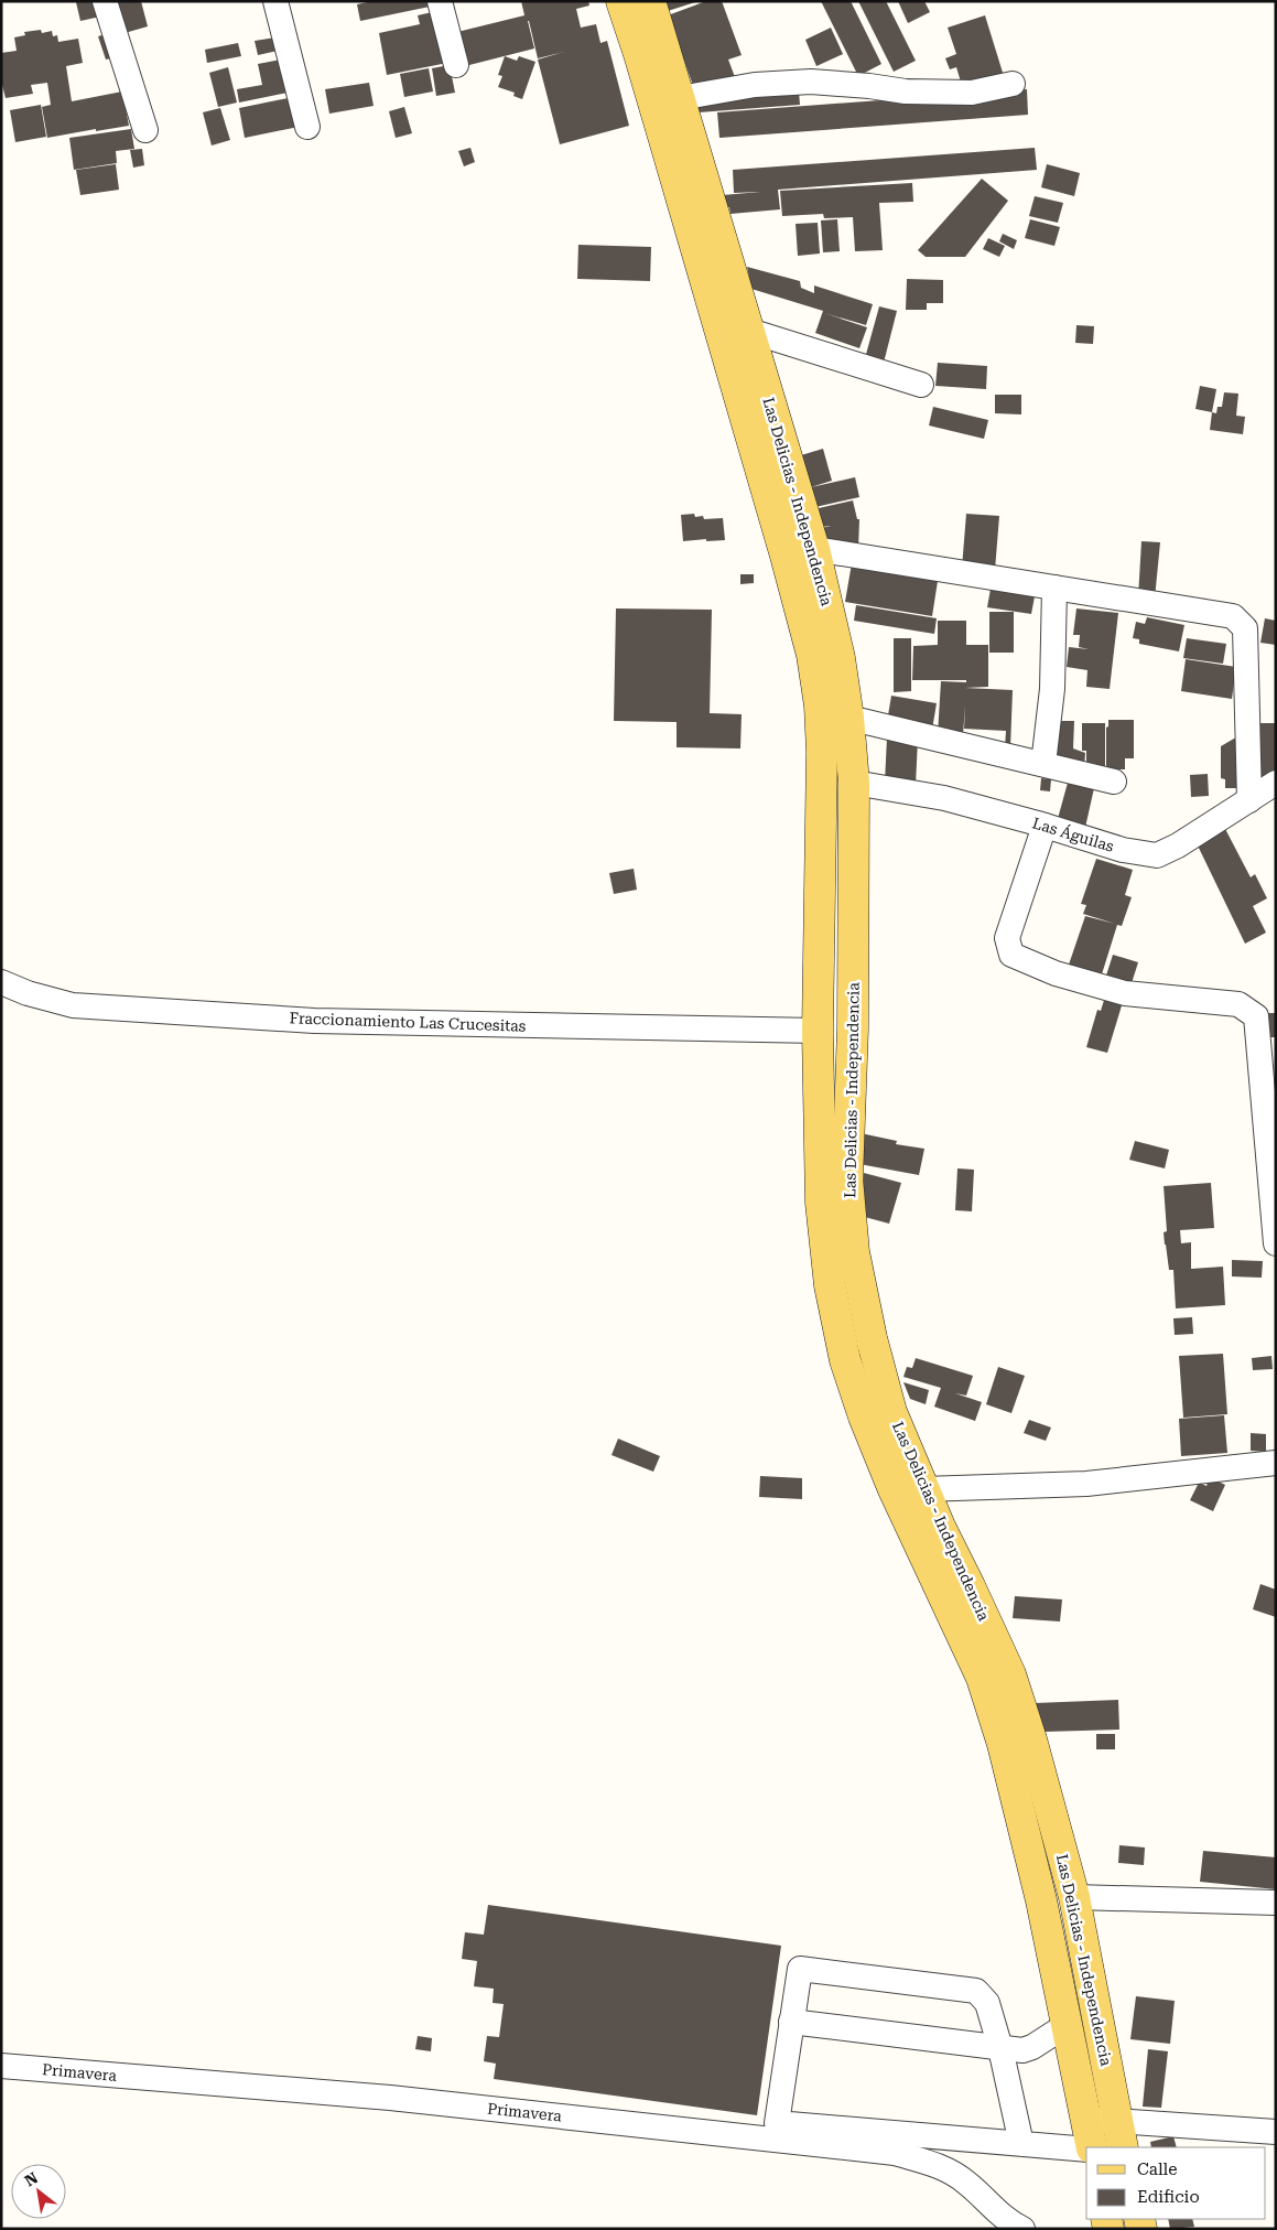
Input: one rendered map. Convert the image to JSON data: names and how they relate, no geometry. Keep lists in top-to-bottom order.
{
  "streets": {
    "main road": ["Las Delicias - Independencia"],
    "street": ["Las Águilas", "Fraccionamiento Las Crucesitas", "Primavera"]
  },
  "crossings": [
    ["Las Delicias - Independencia", "Las Águilas"],
    ["Las Delicias - Independencia", "Fraccionamiento Las Crucesitas"]
  ],
  "legend": ["Calle", "Edificio"],
  "north": "top left"
}
